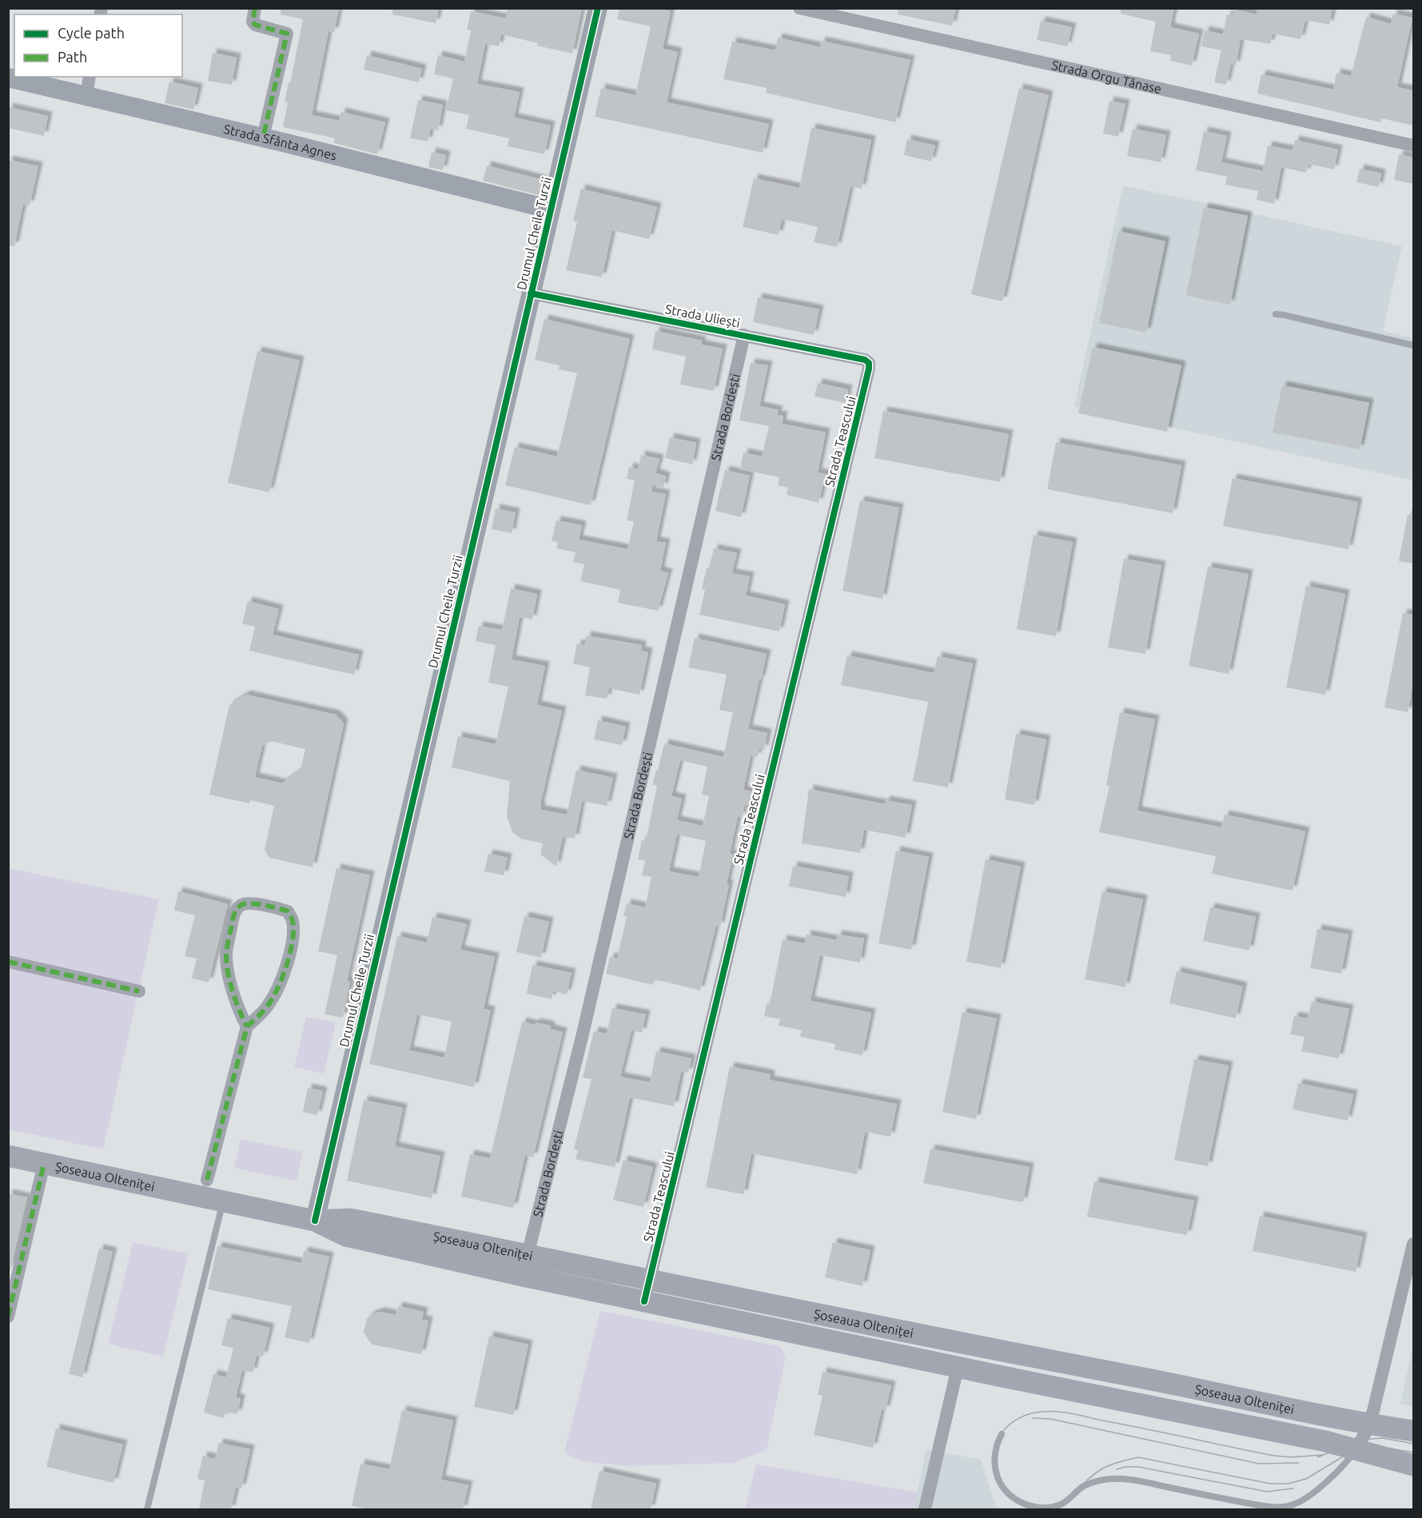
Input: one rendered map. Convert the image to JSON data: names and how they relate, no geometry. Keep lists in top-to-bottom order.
{
  "streets": {
    "main road": ["Șoseaua Olteniței"],
    "street": [
      "Strada Orgu Tănase",
      "Strada Sfânta Agnes",
      "Drumul Cheile Turzii",
      "Strada Uliești",
      "Strada Bordești",
      "Strada Teascului"
    ]
  },
  "crossings": [
    ["Strada Sfânta Agnes", "Drumul Cheile Turzii"],
    ["Drumul Cheile Turzii", "Strada Uliești"],
    ["Drumul Cheile Turzii", "Șoseaua Olteniței"],
    ["Strada Uliești", "Strada Bordești"],
    ["Strada Uliești", "Strada Teascului"],
    ["Strada Bordești", "Șoseaua Olteniței"],
    ["Strada Teascului", "Șoseaua Olteniței"]
  ],
  "legend": ["Cycle path", "Path"]
}
